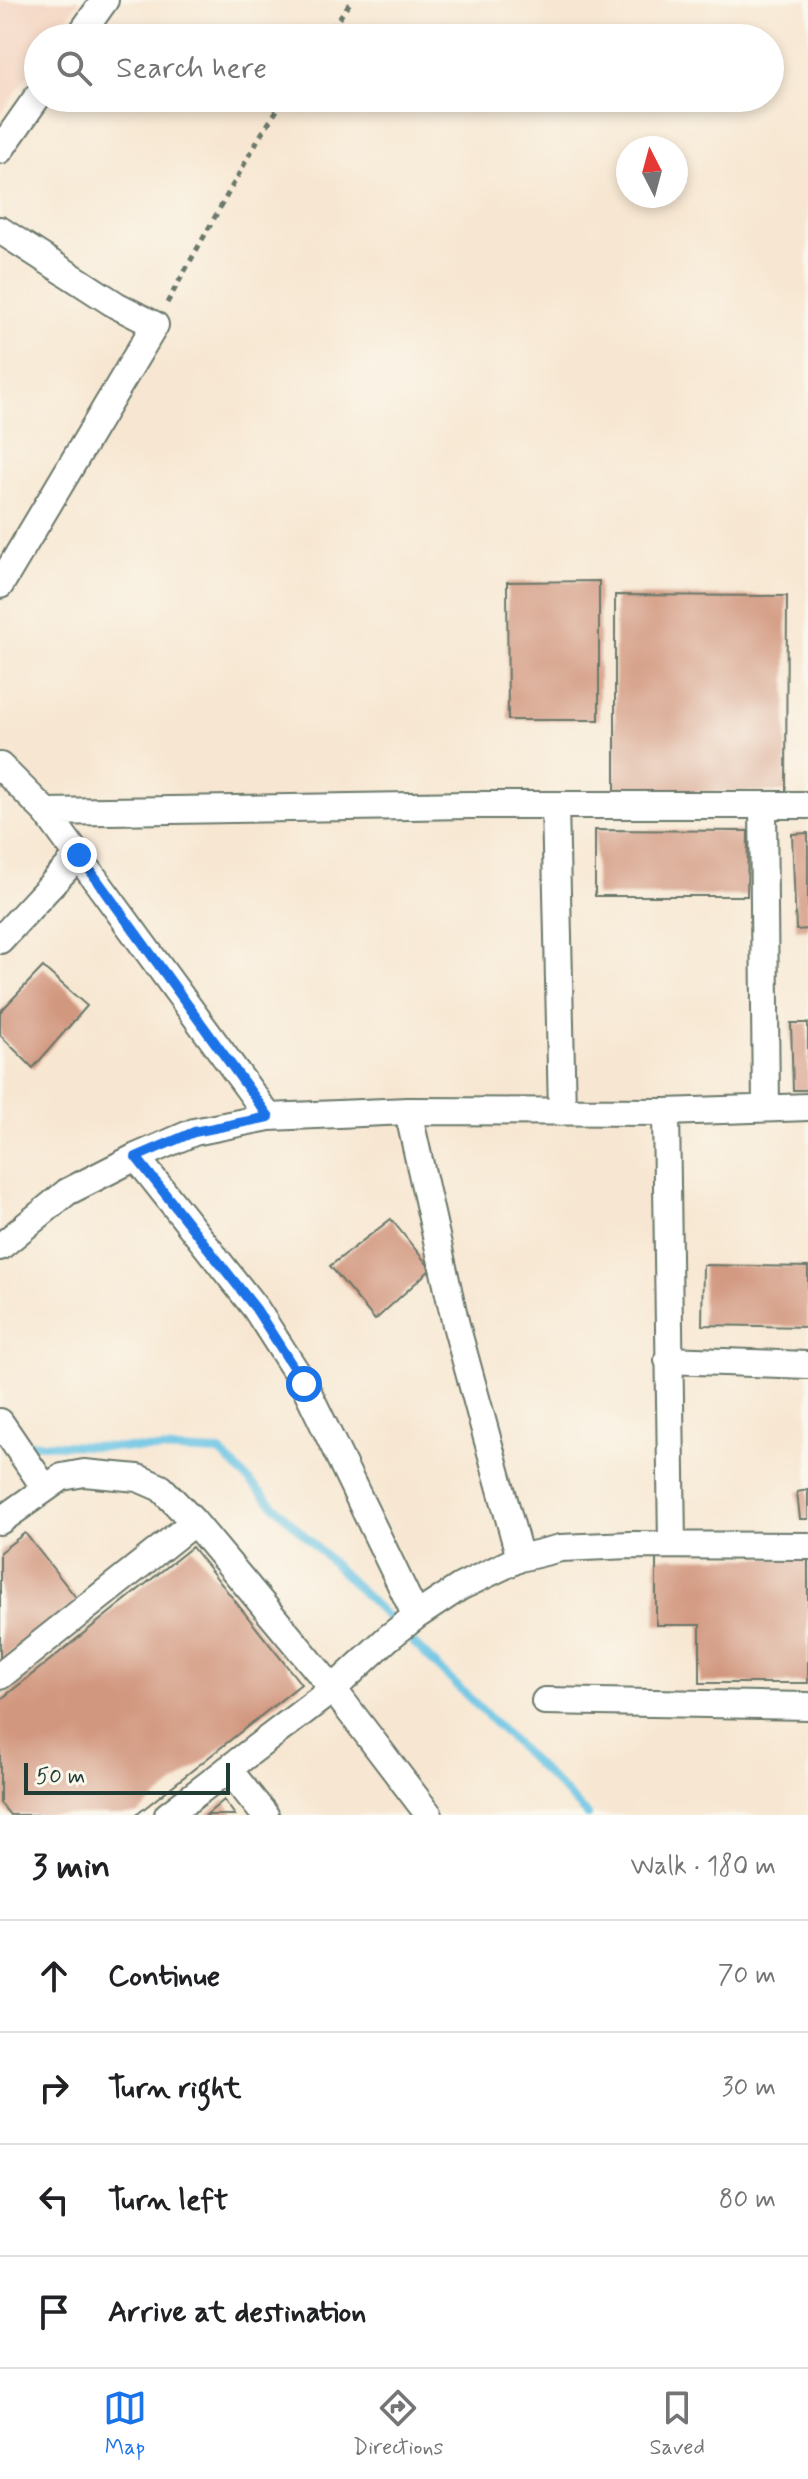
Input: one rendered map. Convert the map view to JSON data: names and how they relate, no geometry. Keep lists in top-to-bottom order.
{
  "scale_bar": "50 m",
  "north": "top",
  "page": {
    "search": "Search here",
    "scale": "50 m",
    "heading": ["3 min", "Walk · 180 m"],
    "list": [
      ["Continue", "70 m"],
      ["Turn right", "30 m"],
      ["Turn left", "80 m"],
      "Arrive at destination"
    ],
    "nav": ["Map", "Directions", "Saved"]
  }
}
